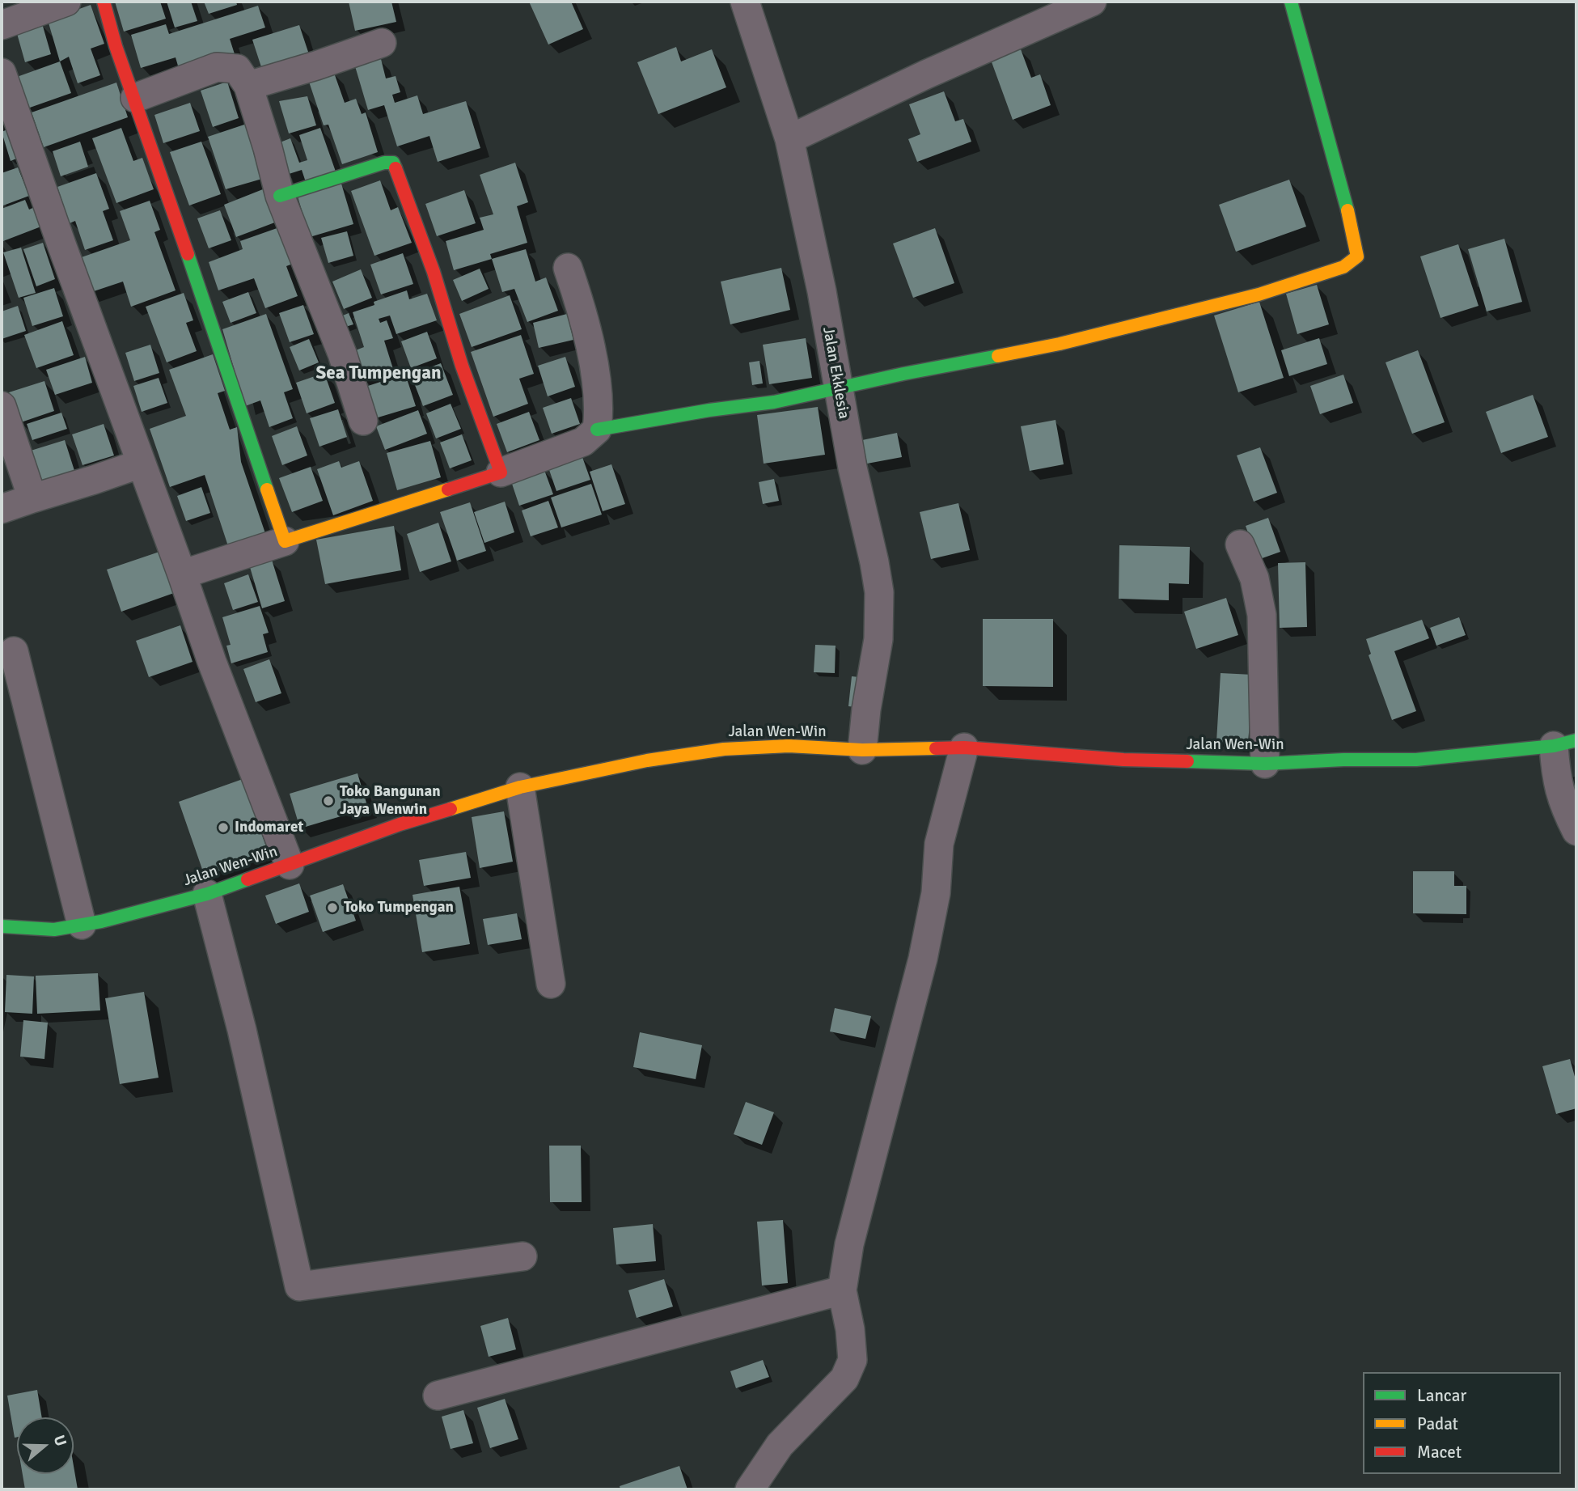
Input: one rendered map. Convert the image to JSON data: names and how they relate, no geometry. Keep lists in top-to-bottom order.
{
  "streets": {
    "street": ["Jalan Ekklesia", "Jalan Wen-Win"]
  },
  "crossings": [
    ["Jalan Ekklesia", "Jalan Wen-Win"]
  ],
  "districts": ["Sea Tumpengan"],
  "places": ["Toko Bangunan Jaya Wenwin", "Indomaret", "Toko Tumpengan"],
  "legend": ["Lancar", "Padat", "Macet"],
  "north": "right"
}
